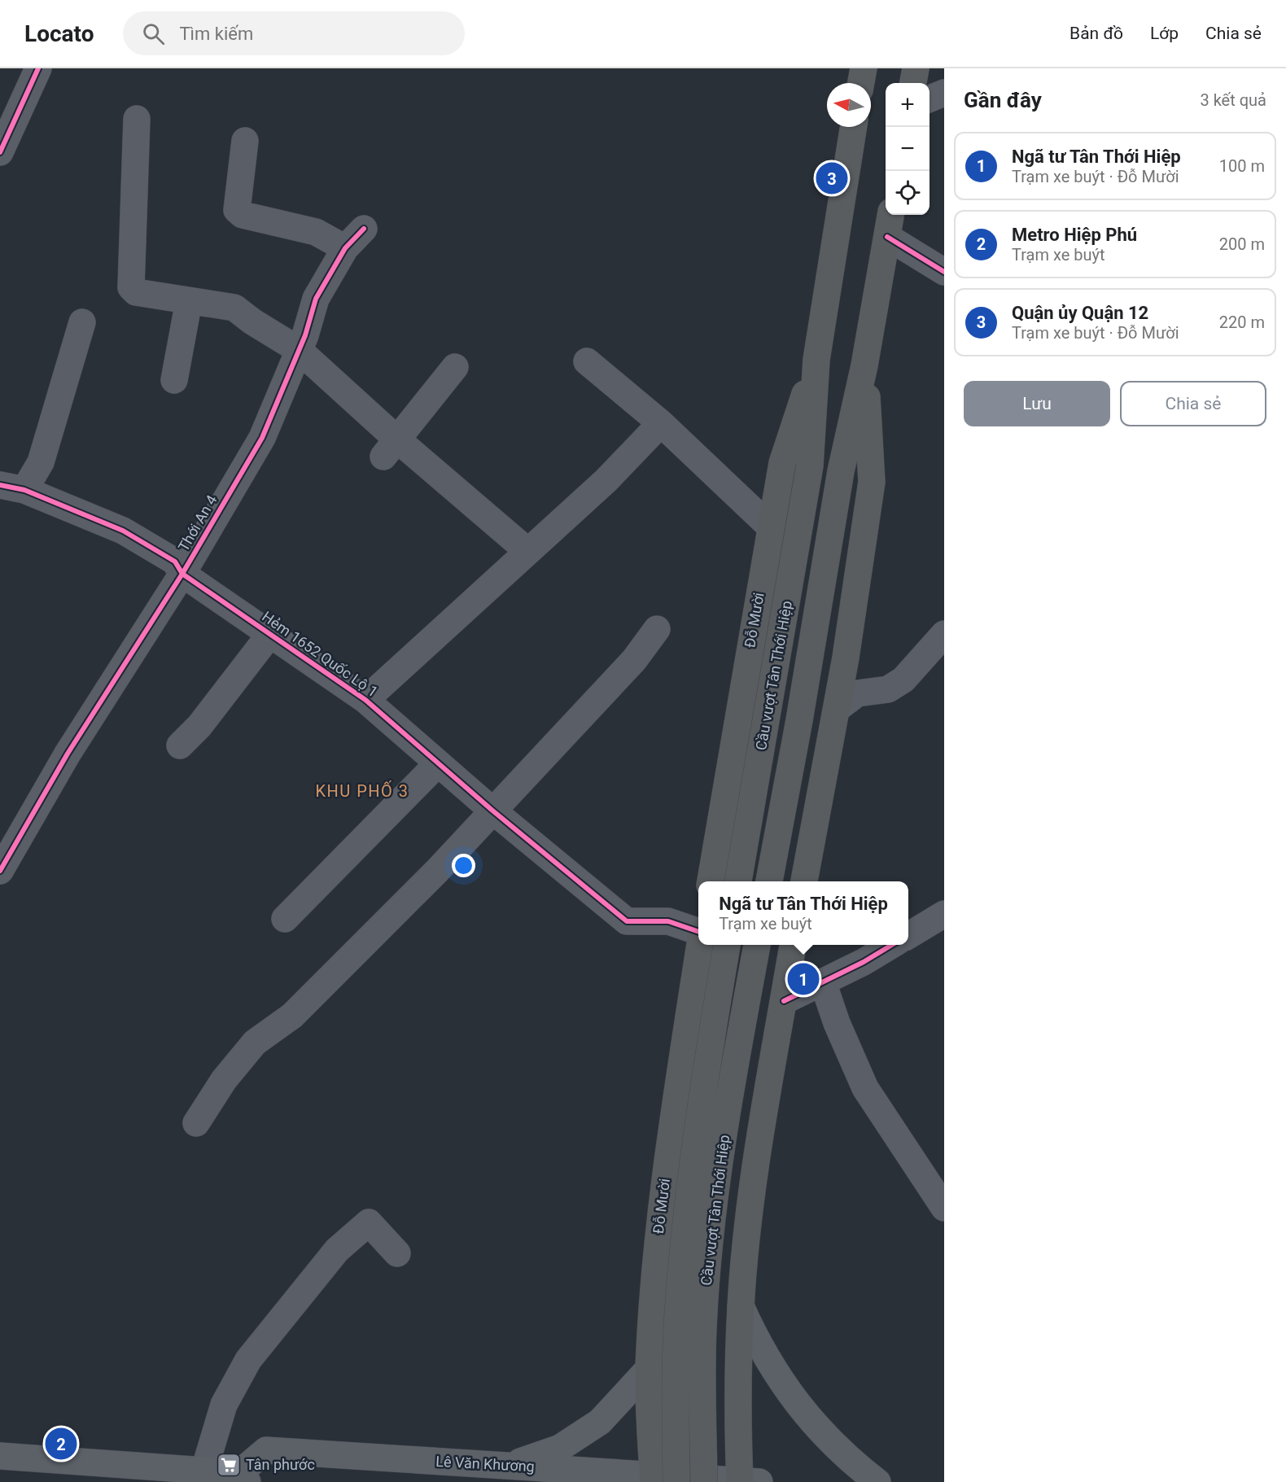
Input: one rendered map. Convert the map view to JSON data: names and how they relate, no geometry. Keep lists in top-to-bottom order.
{
  "streets": {
    "highway": ["Đỗ Mười", "Cầu vượt Tân Thới Hiệp"],
    "main road": ["Lê Văn Khương"],
    "street": ["Thới An 4", "Hẻm 1652 Quốc Lộ 1"]
  },
  "crossings": [
    ["Thới An 4", "Hẻm 1652 Quốc Lộ 1"],
    ["Đỗ Mười", "Cầu vượt Tân Thới Hiệp"],
    ["Đỗ Mười", "Lê Văn Khương"],
    ["Cầu vượt Tân Thới Hiệp", "Lê Văn Khương"]
  ],
  "districts": ["KHU PHỐ 3"],
  "places": {
    "supermarket": ["Tân phước"]
  },
  "north": "left",
  "page": {
    "header": "Locato",
    "search": "Tìm kiếm",
    "nav": ["Bản đồ", "Lớp", "Chia sẻ"],
    "heading": ["Gần đây", "3 kết quả"],
    "map_buttons": ["+", "−"],
    "list": [
      {
        "mark": "1",
        "name": "Ngã tư Tân Thới Hiệp",
        "note": "Trạm xe buýt · Đỗ Mười",
        "value": "100 m"
      },
      {
        "mark": "2",
        "name": "Metro Hiệp Phú",
        "note": "Trạm xe buýt",
        "value": "200 m"
      },
      {
        "mark": "3",
        "name": "Quận ủy Quận 12",
        "note": "Trạm xe buýt · Đỗ Mười",
        "value": "220 m"
      }
    ],
    "pins": ["3", "1", "2"],
    "buttons": ["Lưu", "Chia sẻ"],
    "popup": ["Ngã tư Tân Thới Hiệp", "Trạm xe buýt"]
  }
}
